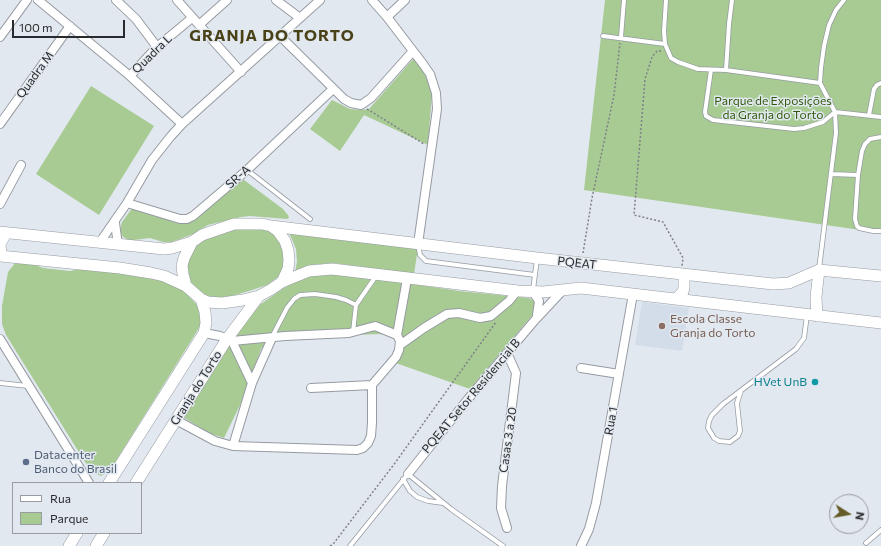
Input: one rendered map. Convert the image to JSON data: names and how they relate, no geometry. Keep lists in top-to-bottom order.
{
  "streets": {
    "street": [
      "Quadra L",
      "Quadra M",
      "SR-A",
      "PQEAT",
      "Granja do Torto",
      "PQEAT Setor Residencial B",
      "Rua 1",
      "Casas 3 a 20"
    ]
  },
  "crossings": [
    ["Quadra L", "Quadra M"],
    ["PQEAT", "Granja do Torto"],
    ["PQEAT", "PQEAT Setor Residencial B"],
    ["PQEAT", "Rua 1"],
    ["PQEAT Setor Residencial B", "Casas 3 a 20"]
  ],
  "districts": ["GRANJA DO TORTO"],
  "parks": ["Parque de Exposições da Granja do Torto"],
  "places": ["Escola Classe Granja do Torto", "HVet UnB", "Datacenter Banco do Brasil"],
  "legend": ["Rua", "Parque"],
  "scale_bar": "100 m",
  "north": "right"
}
